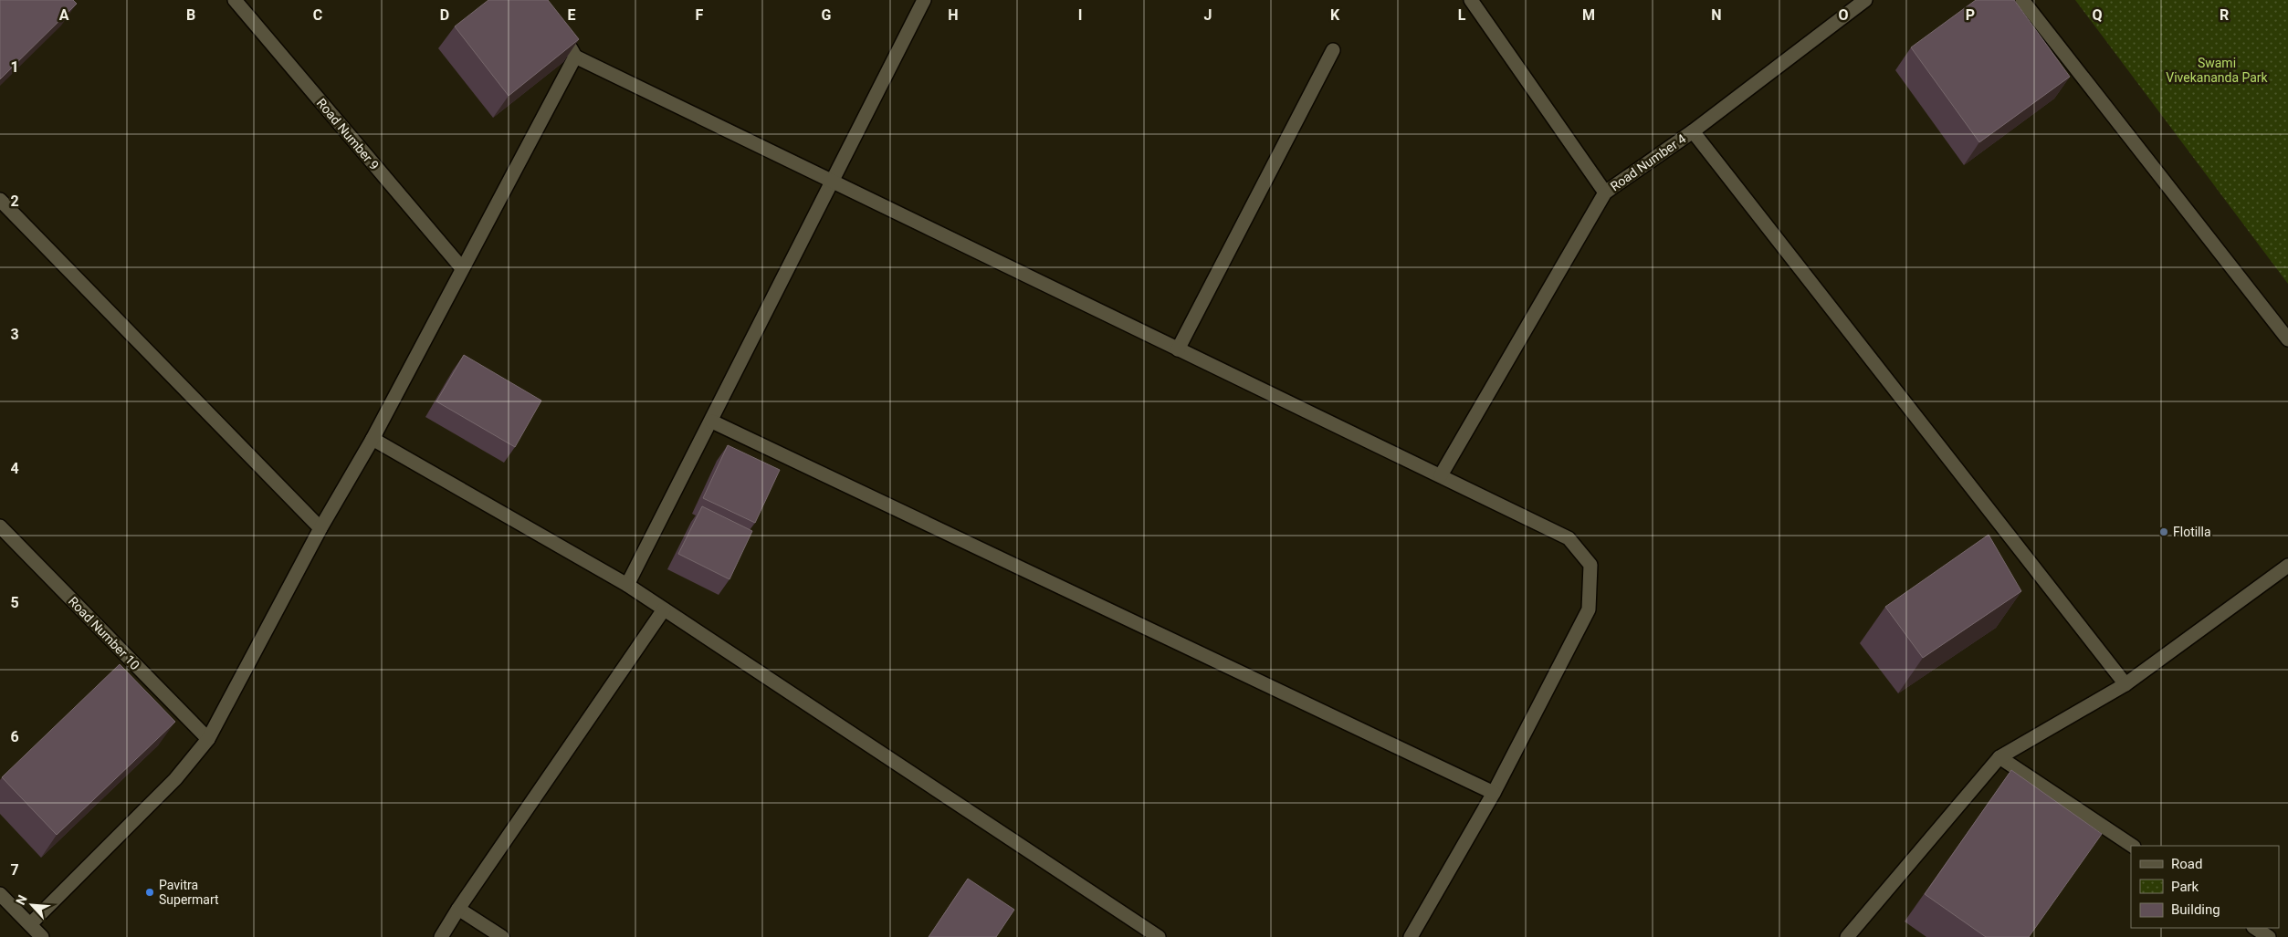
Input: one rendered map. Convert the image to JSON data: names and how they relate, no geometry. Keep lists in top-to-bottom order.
{
  "streets": {
    "street": ["Road Number 9", "Road Number 4", "Road Number 10"]
  },
  "parks": ["Swami Vivekananda Park"],
  "places": ["Flotilla", "Pavitra Supermart"],
  "legend": ["Road", "Park", "Building"],
  "north": "top left",
  "grid": {
    "columns": [
      "A",
      "B",
      "C",
      "D",
      "E",
      "F",
      "G",
      "H",
      "I",
      "J",
      "K",
      "L",
      "M",
      "N",
      "O",
      "P",
      "Q",
      "R"
    ],
    "rows": [
      "1",
      "2",
      "3",
      "4",
      "5",
      "6",
      "7"
    ]
  }
}
